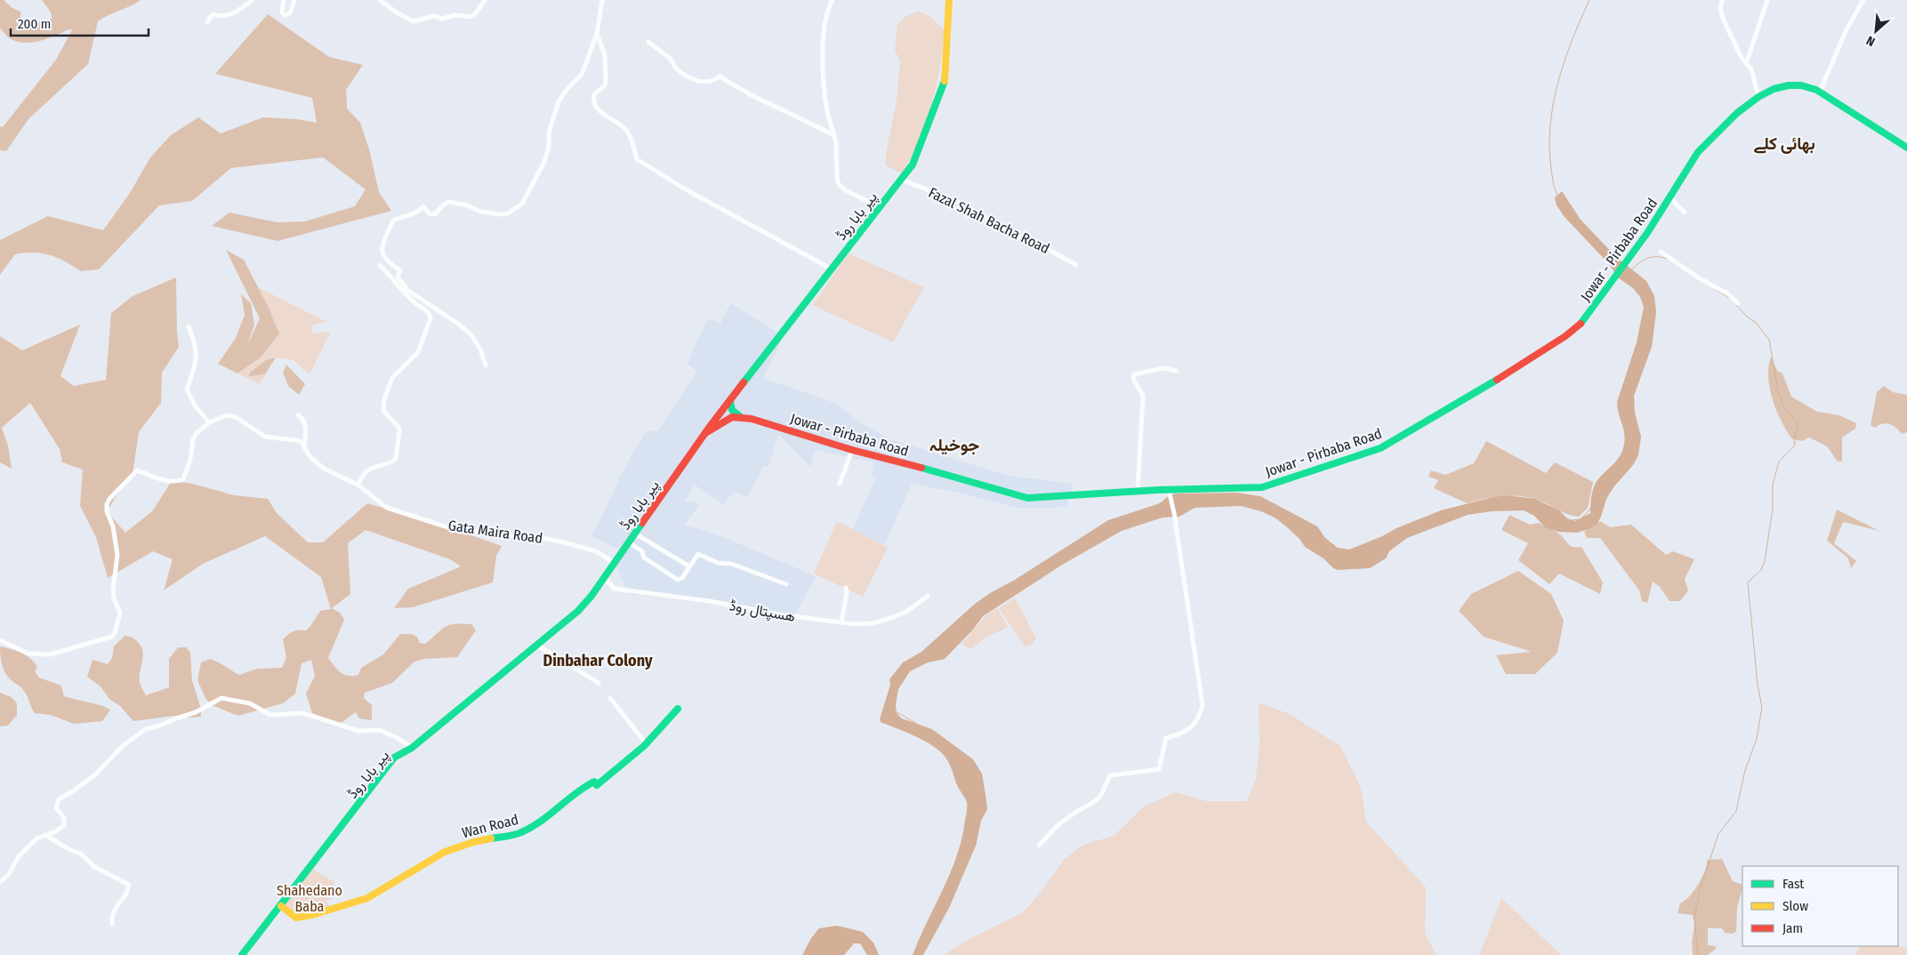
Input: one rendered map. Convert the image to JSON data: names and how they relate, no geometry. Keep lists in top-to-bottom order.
{
  "streets": {
    "main road": ["پیر بابا روڈ", "Jowar - Pirbaba Road", "Wan Road"],
    "street": ["Fazal Shah Bacha Road", "Gata Maira Road", "ھسپتال روڈ"]
  },
  "crossings": [
    ["پیر بابا روڈ", "Fazal Shah Bacha Road"],
    ["پیر بابا روڈ", "Gata Maira Road"],
    ["پیر بابا روڈ", "ھسپتال روڈ"],
    ["پیر بابا روڈ", "Wan Road"]
  ],
  "districts": ["بھائی كلے", "جوخیلہ", "Dinbahar Colony"],
  "parks": ["Shahedano Baba"],
  "legend": ["Fast", "Slow", "Jam"],
  "scale_bar": "200 m",
  "north": "bottom left"
}
